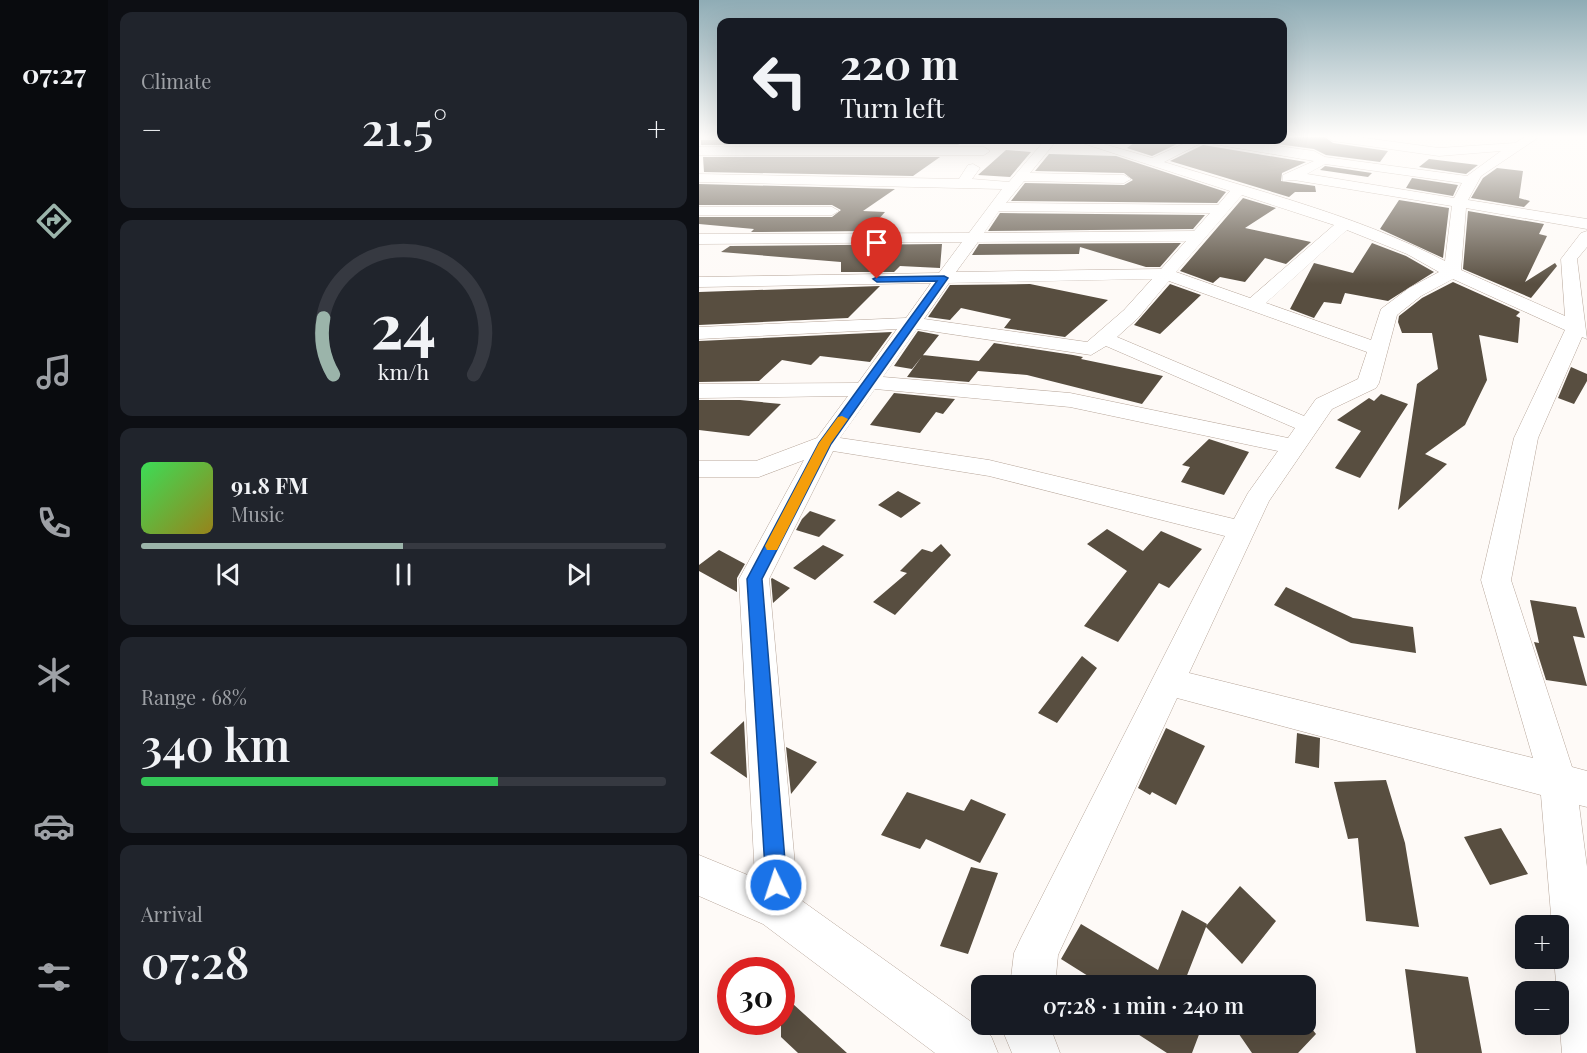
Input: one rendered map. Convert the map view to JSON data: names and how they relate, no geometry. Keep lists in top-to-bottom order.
{
  "page": {
    "tabs": "07:27",
    "tile": [
      "Climate",
      ["Range · 68%", "340 km"],
      ["Arrival", "07:28"]
    ],
    "turn": ["220 m", "Turn left"],
    "heat": ["−", "21.5°", "+"],
    "song": ["91.8 FM", "Music"],
    "map_buttons": ["+", "−"],
    "limit": "30",
    "trip": "07:28 · 1 min · 240 m",
    "gauge": ["24", "km/h"]
  }
}
